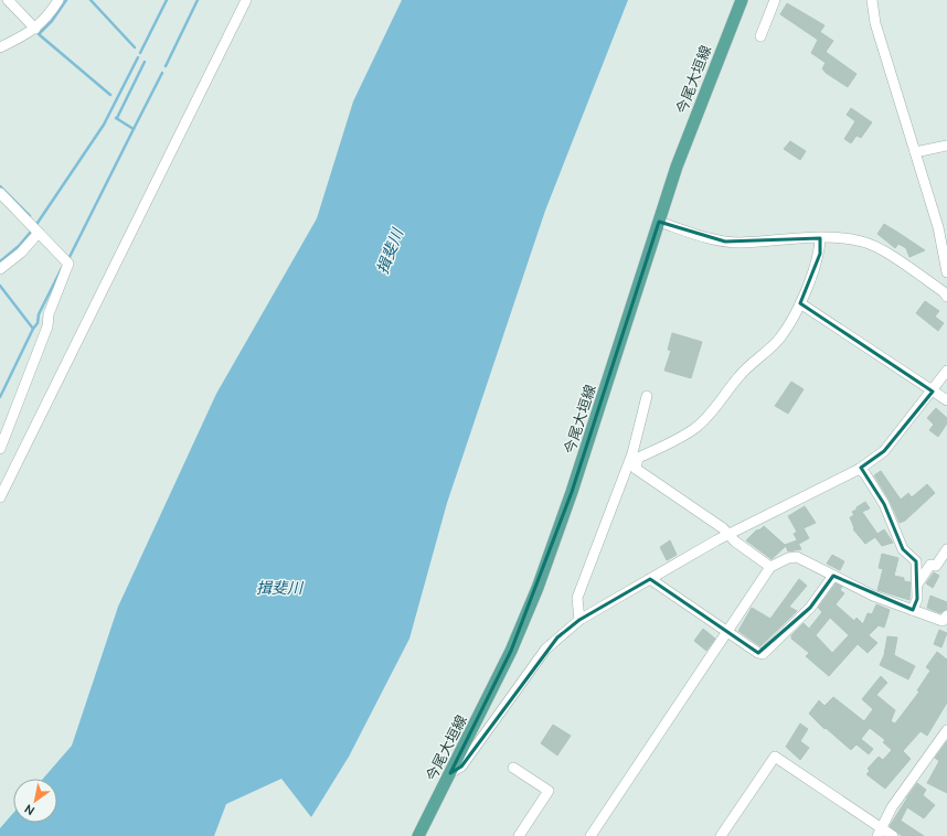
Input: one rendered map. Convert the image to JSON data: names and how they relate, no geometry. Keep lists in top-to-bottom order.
{
  "streets": {
    "main road": ["今尾大垣線"]
  },
  "water": ["揖斐川"],
  "north": "bottom left"
}
